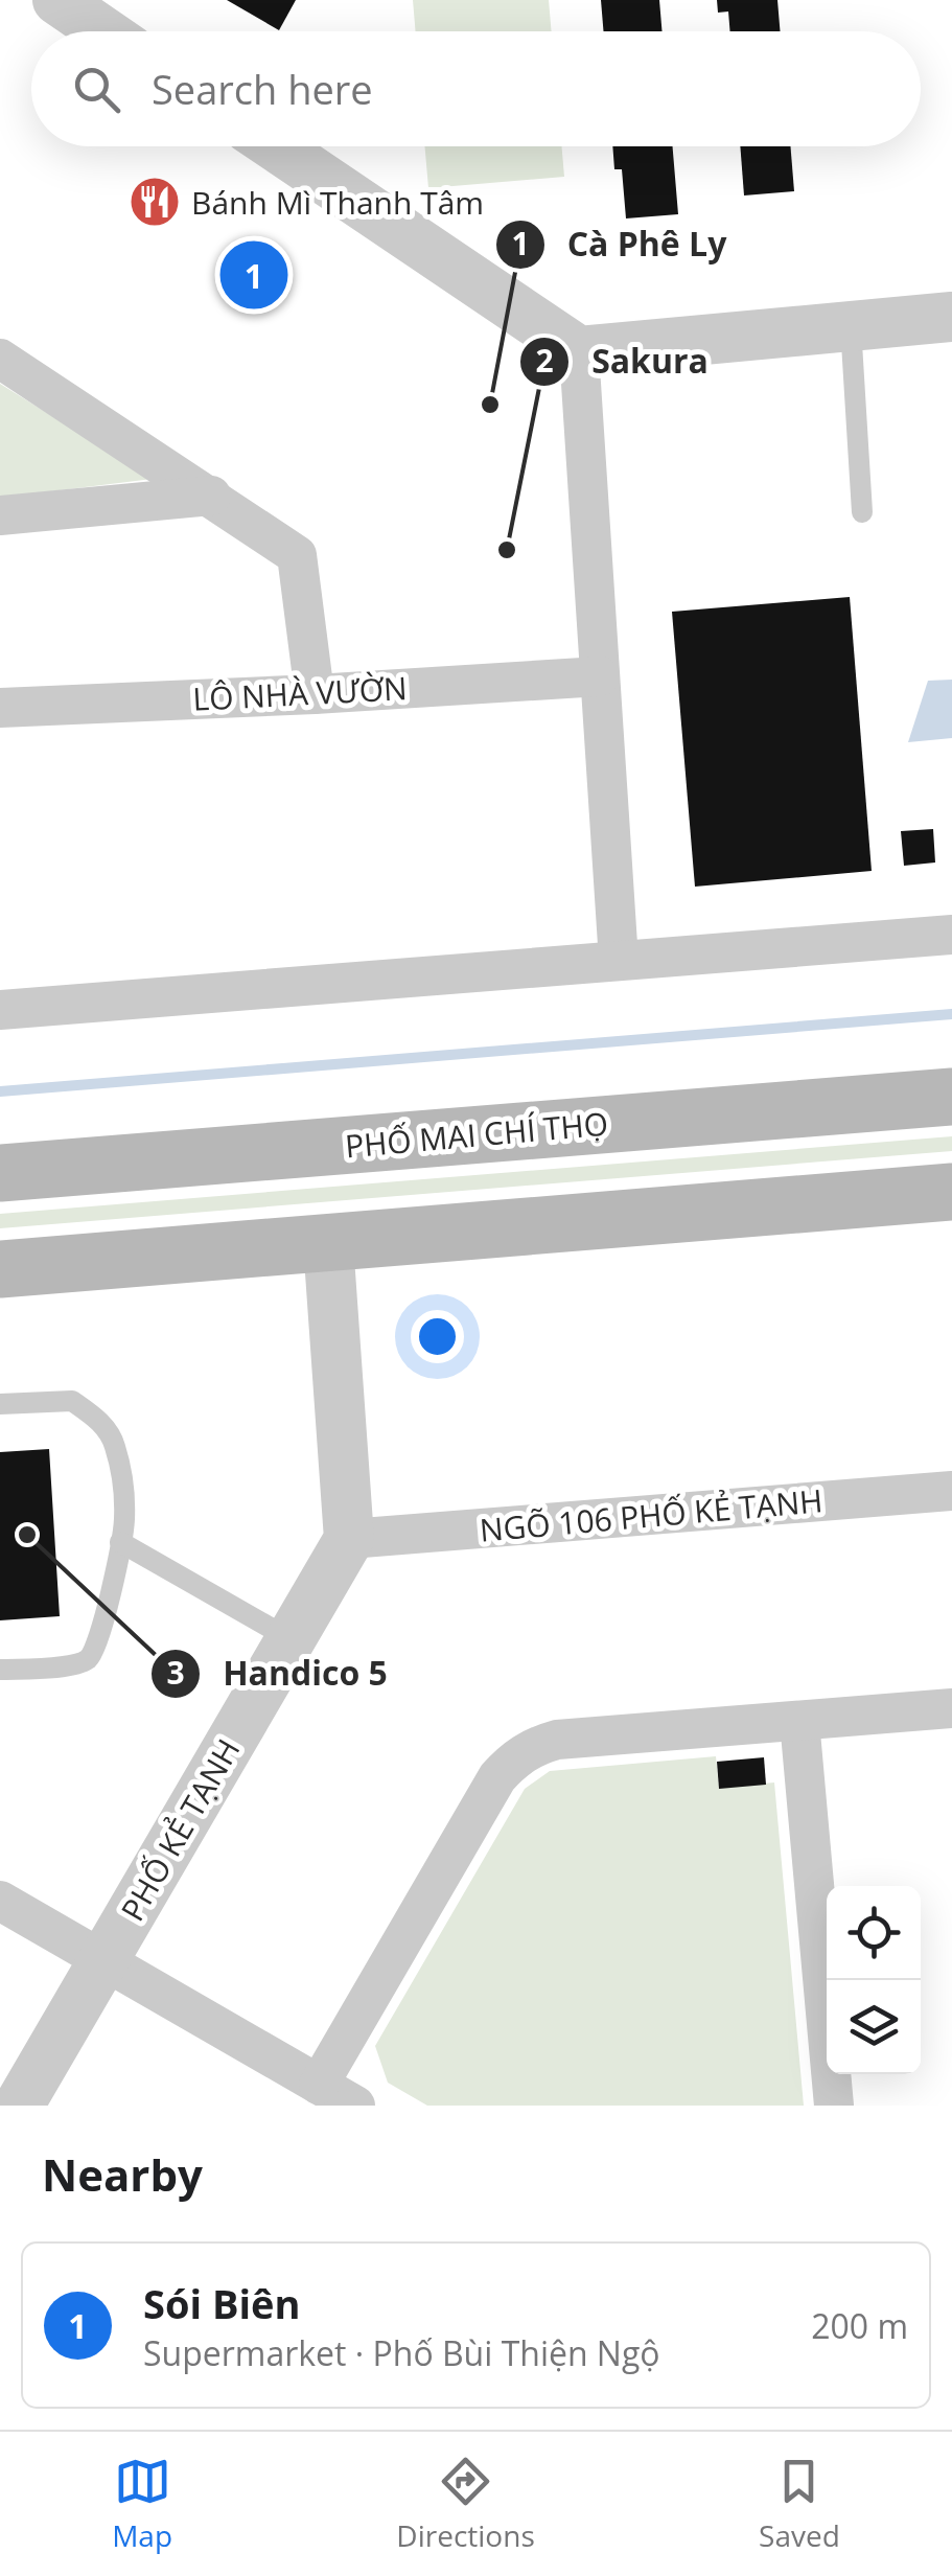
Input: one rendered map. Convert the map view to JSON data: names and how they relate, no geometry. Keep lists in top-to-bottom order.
{
  "streets": {
    "main road": ["PHỐ MAI CHÍ THỌ"],
    "street": ["LÔ NHÀ VƯỜN", "NGÕ 106 PHỐ KẺ TẠNH", "PHỐ KẺ TẠNH"]
  },
  "crossings": [
    ["NGÕ 106 PHỐ KẺ TẠNH", "PHỐ KẺ TẠNH"]
  ],
  "places": {
    "restaurant": ["Bánh Mì Thanh Tâm"],
    "other": ["Cà Phê Ly", "Sakura", "Handico 5"]
  },
  "page": {
    "search": "Search here",
    "pins": "1",
    "heading": "Nearby",
    "list": [
      {
        "mark": "1",
        "name": "Sói Biên",
        "note": "Supermarket · Phố Bùi Thiện Ngộ",
        "value": "200 m"
      }
    ],
    "nav": ["Map", "Directions", "Saved"]
  }
}
